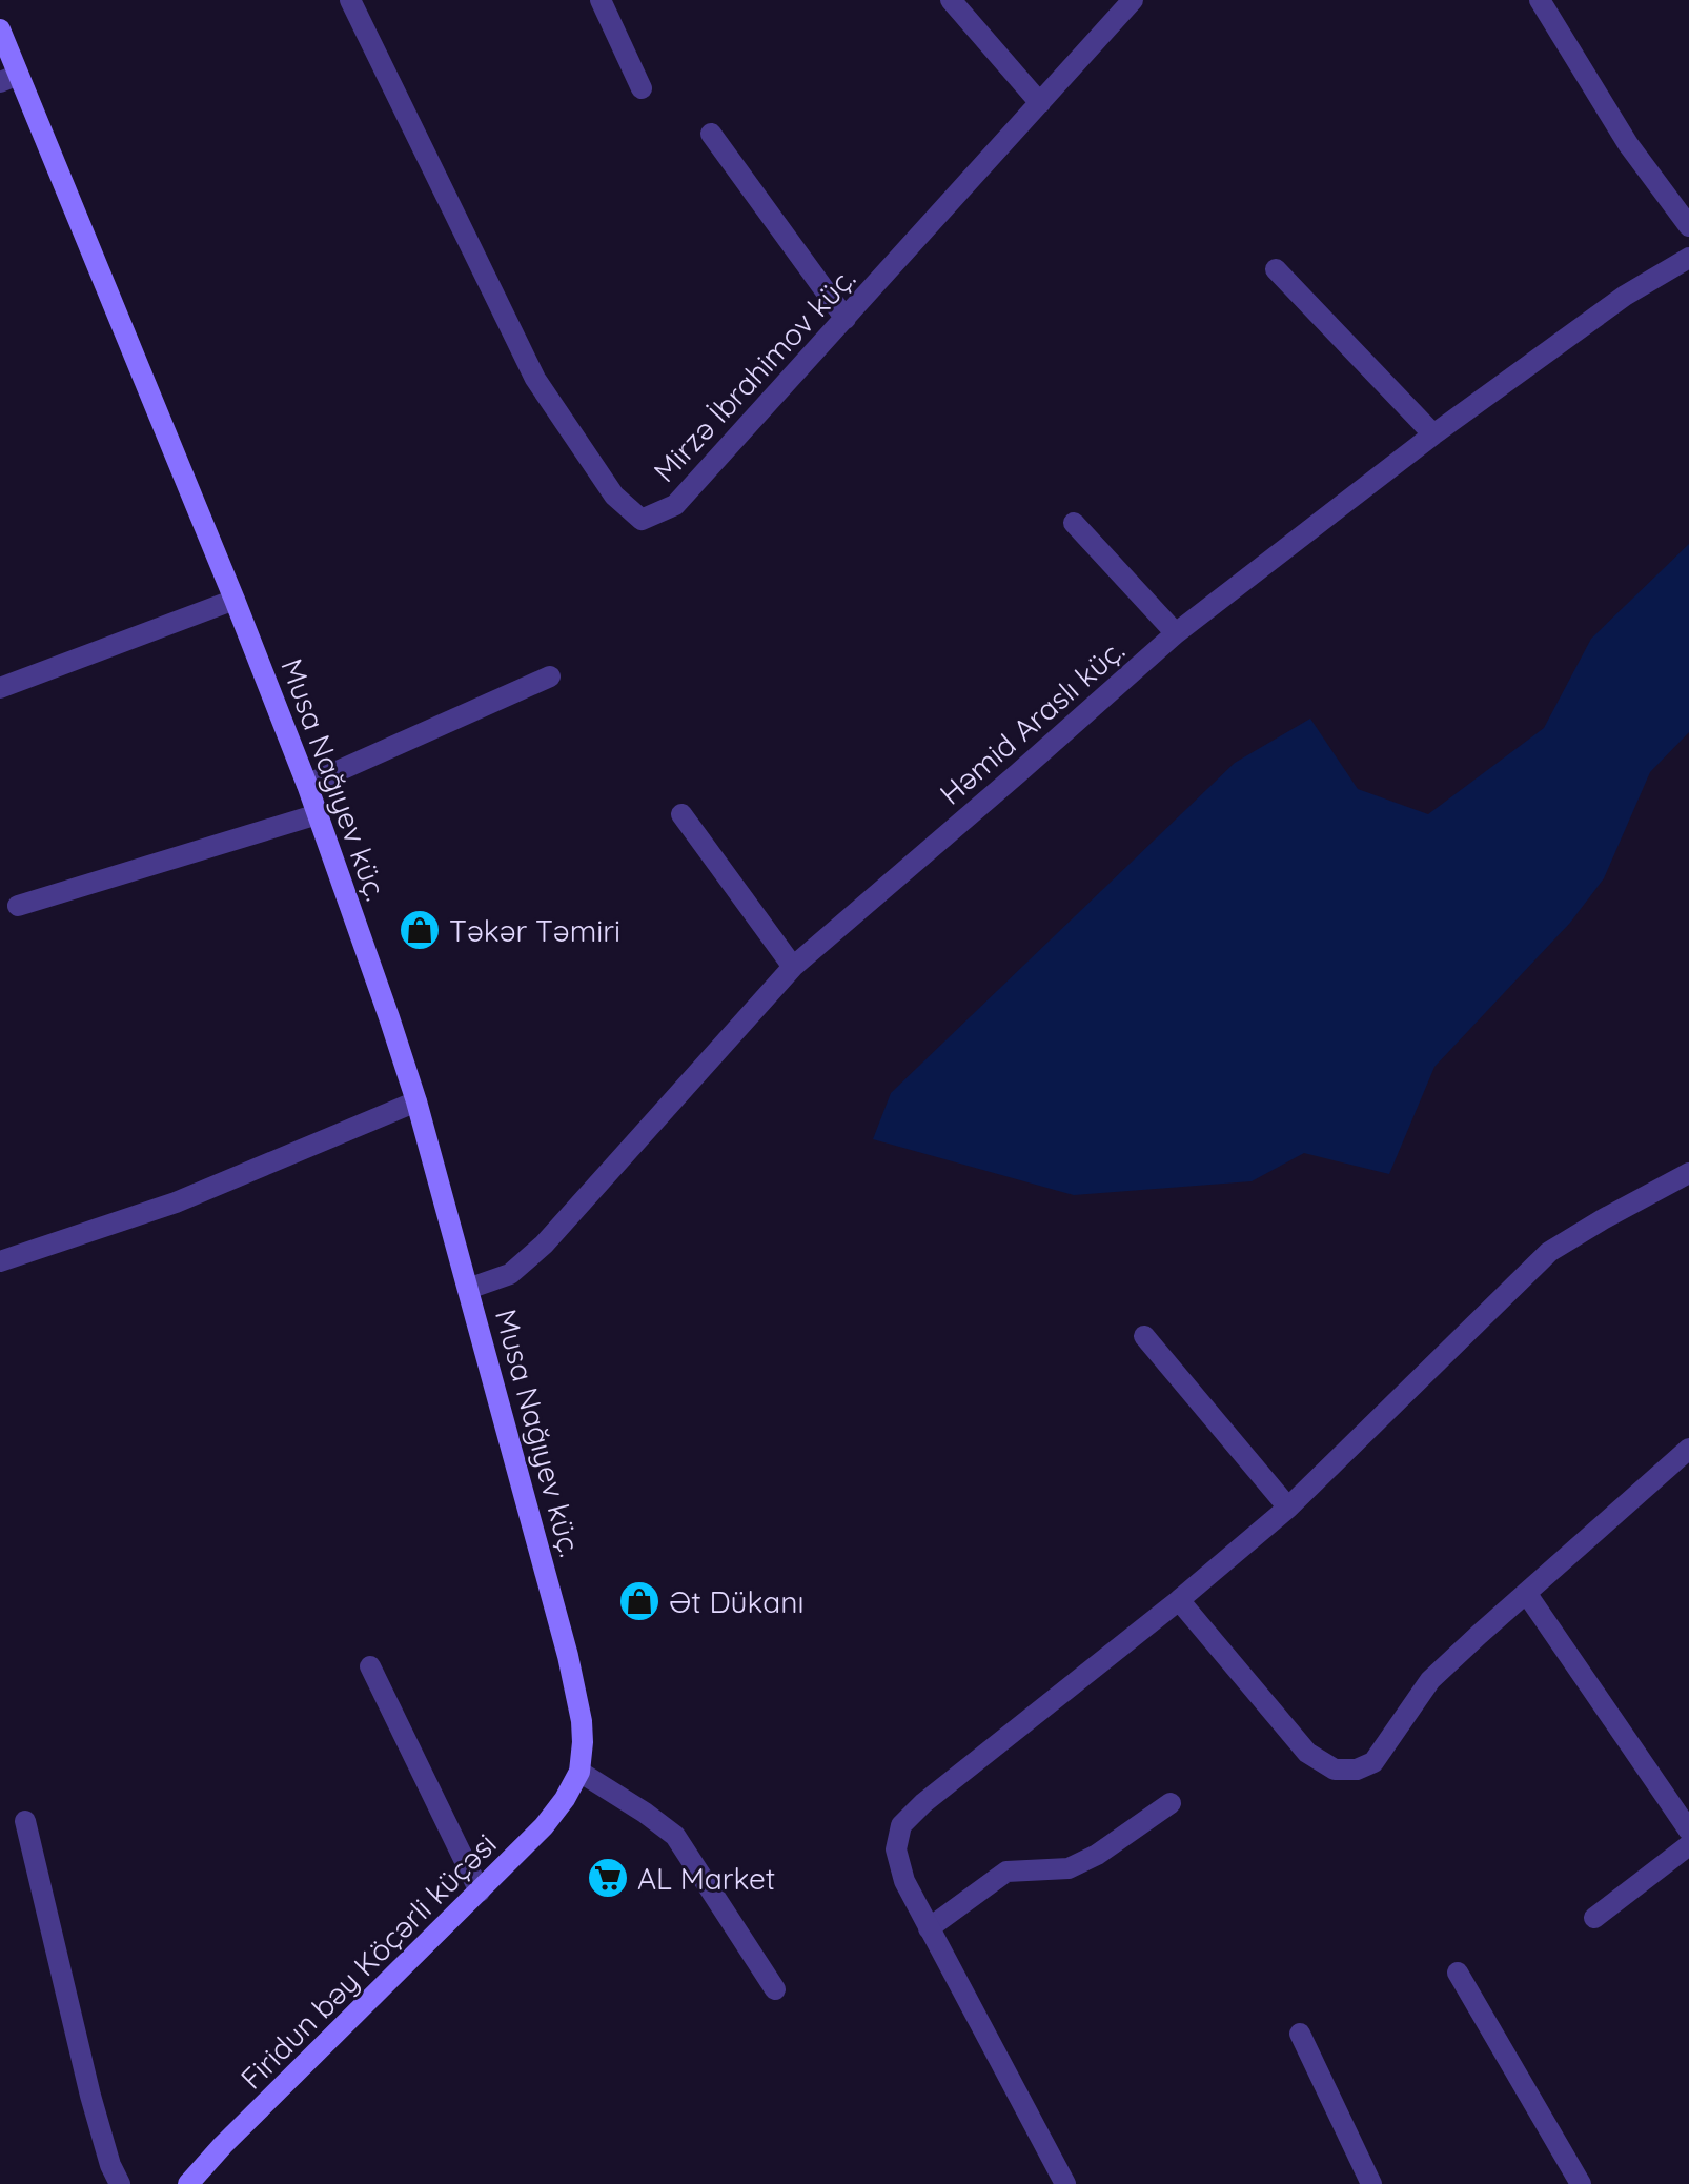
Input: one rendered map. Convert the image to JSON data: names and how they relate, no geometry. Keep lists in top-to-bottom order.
{
  "streets": {
    "street": [
      "Mirzə İbrahimov küç.",
      "Həmid Araslı küç.",
      "Musa Nağıyev küç.",
      "Firidun bəy Köçərli küçəsi"
    ]
  },
  "crossings": [
    ["Həmid Araslı küç.", "Musa Nağıyev küç."],
    ["Musa Nağıyev küç.", "Firidun bəy Köçərli küçəsi"]
  ],
  "places": {
    "shop": ["Təkər Təmiri", "Ət Dükanı"],
    "supermarket": ["AL Market"]
  }
}
